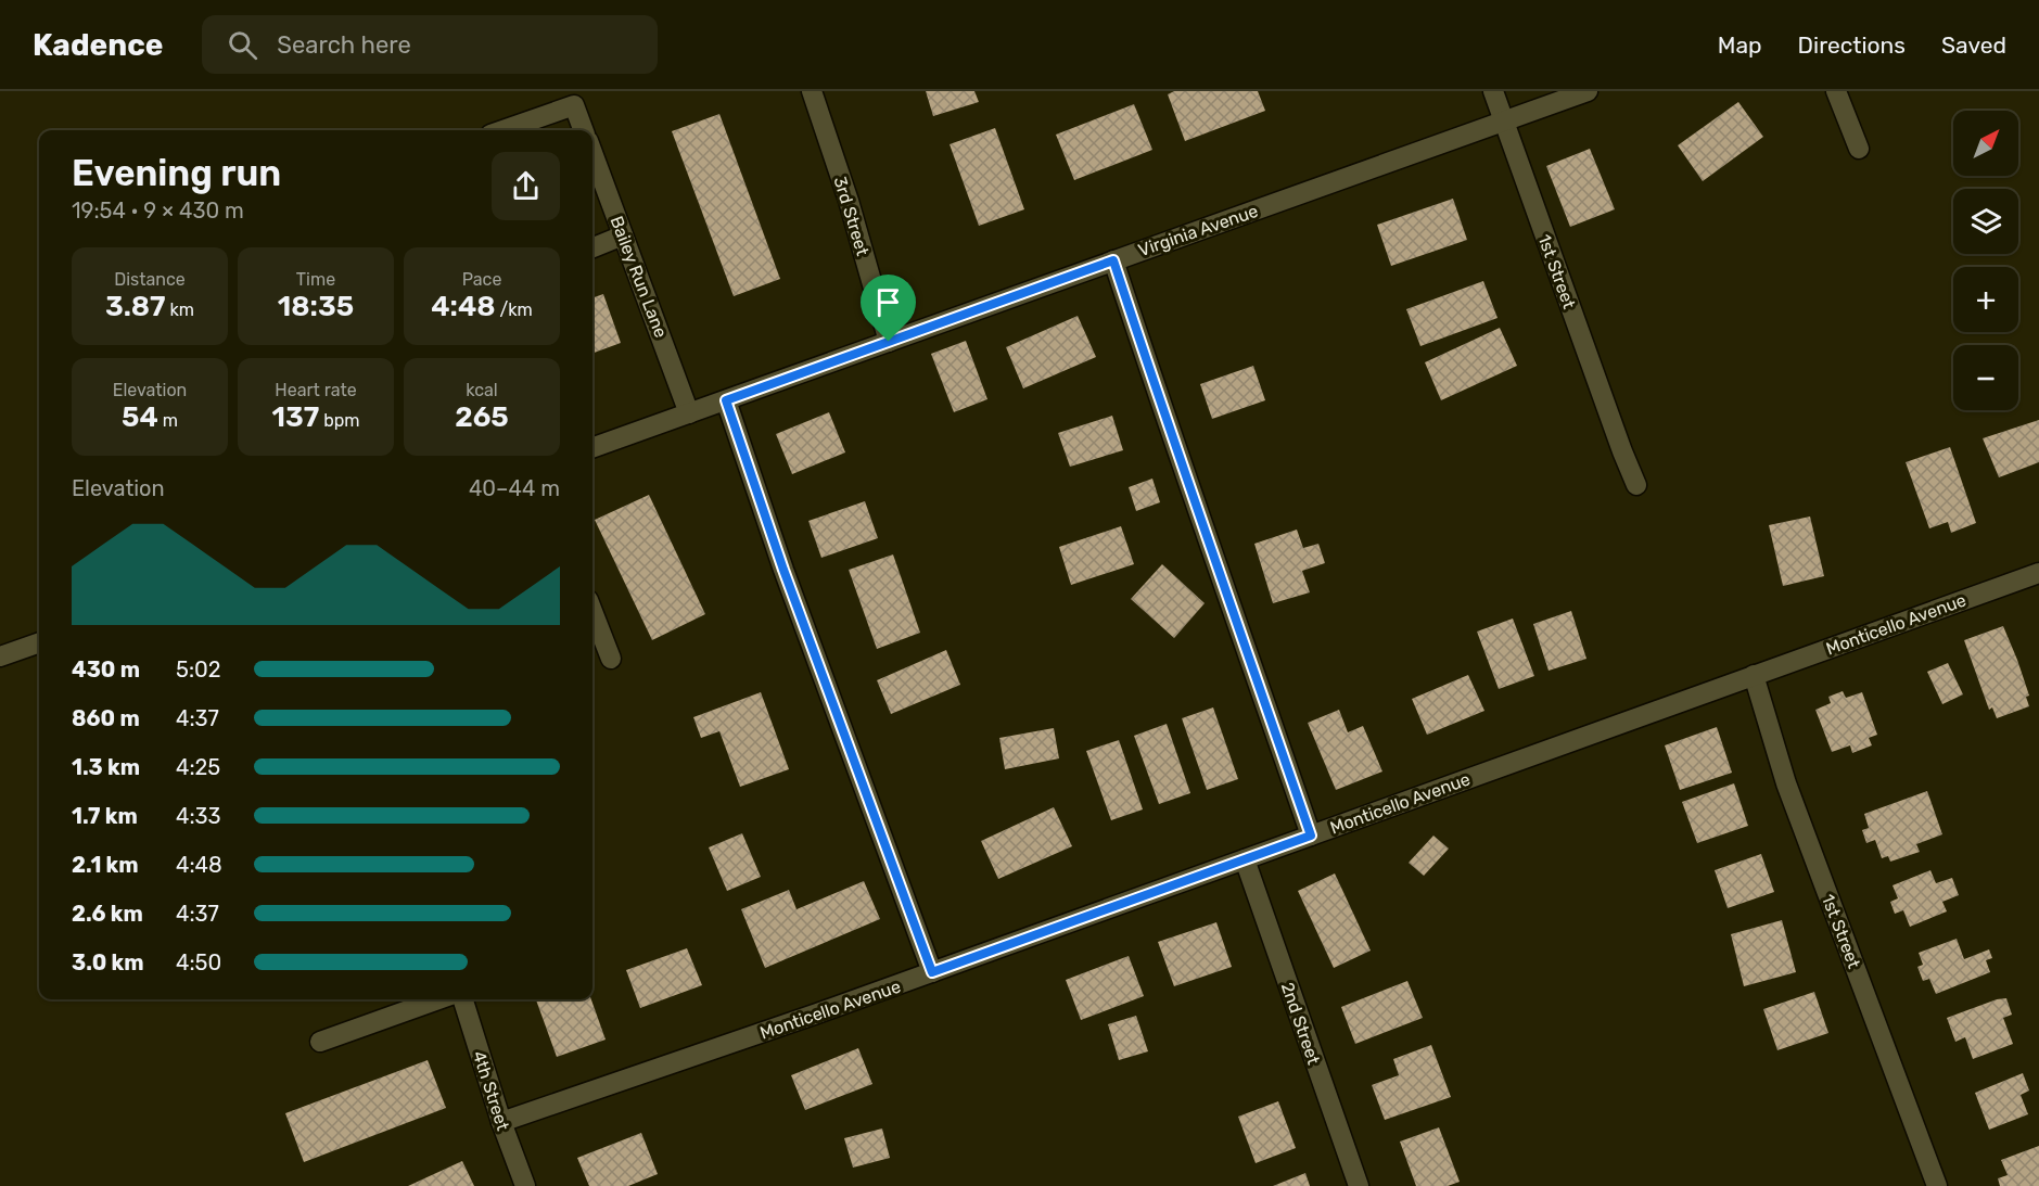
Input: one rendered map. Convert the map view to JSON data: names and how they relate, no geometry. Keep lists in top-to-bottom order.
{
  "streets": {
    "street": [
      "3rd Street",
      "Virginia Avenue",
      "1st Street",
      "Bailey Run Lane",
      "Monticello Avenue",
      "2nd Street",
      "4th Street"
    ]
  },
  "crossings": [
    ["3rd Street", "Virginia Avenue"],
    ["Virginia Avenue", "1st Street"],
    ["Virginia Avenue", "Bailey Run Lane"],
    ["1st Street", "Monticello Avenue"],
    ["Monticello Avenue", "2nd Street"],
    ["Monticello Avenue", "4th Street"]
  ],
  "north": "top right",
  "page": {
    "header": "Kadence",
    "search": "Search here",
    "nav": ["Map", "Directions", "Saved"],
    "map_buttons": ["+", "−"],
    "heading": ["Evening run", "19:54 · 9 × 430 m"],
    "stats": [
      ["Distance", "3.87 km"],
      ["Time", "18:35"],
      ["Pace", "4:48 /km"],
      ["Elevation", "54 m"],
      ["Heart rate", "137 bpm"],
      ["kcal", "265"]
    ],
    "chart": ["Elevation", "40–44 m"],
    "list": [
      {
        "name": "430 m",
        "note": "5:02"
      },
      {
        "name": "860 m",
        "note": "4:37"
      },
      {
        "name": "1.3 km",
        "note": "4:25"
      },
      {
        "name": "1.7 km",
        "note": "4:33"
      },
      {
        "name": "2.1 km",
        "note": "4:48"
      },
      {
        "name": "2.6 km",
        "note": "4:37"
      },
      {
        "name": "3.0 km",
        "note": "4:50"
      }
    ]
  }
}
